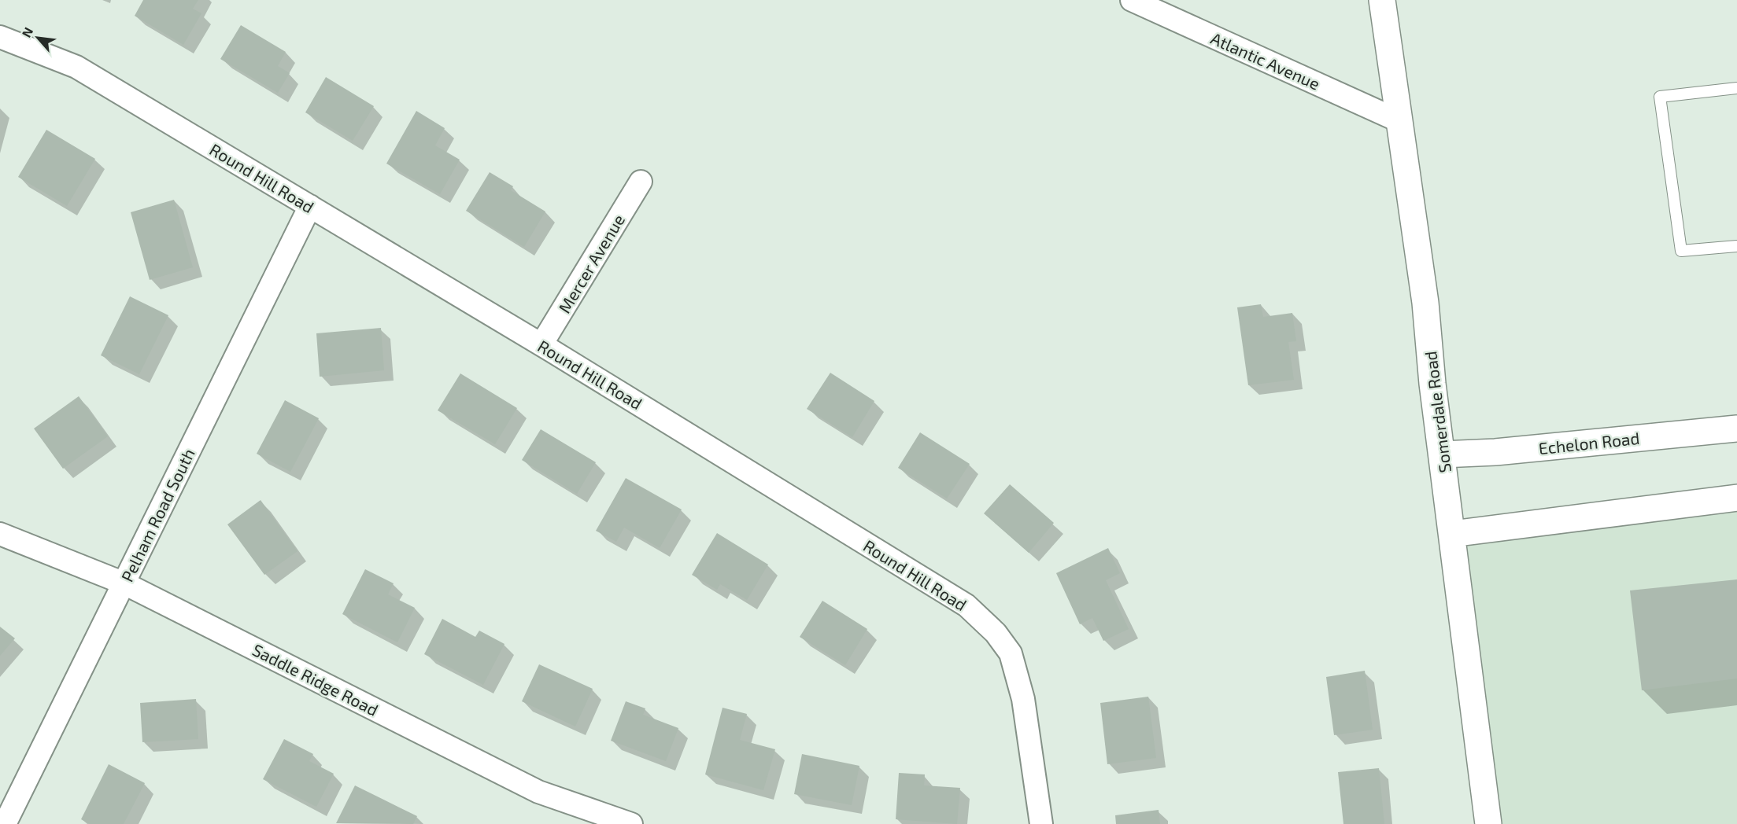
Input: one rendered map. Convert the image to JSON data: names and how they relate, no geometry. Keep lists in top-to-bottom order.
{
  "streets": {
    "main road": ["Somerdale Road", "Echelon Road"],
    "street": [
      "Atlantic Avenue",
      "Round Hill Road",
      "Mercer Avenue",
      "Pelham Road South",
      "Saddle Ridge Road"
    ]
  },
  "crossings": [
    ["Atlantic Avenue", "Somerdale Road"],
    ["Round Hill Road", "Mercer Avenue"],
    ["Round Hill Road", "Pelham Road South"],
    ["Somerdale Road", "Echelon Road"],
    ["Pelham Road South", "Saddle Ridge Road"]
  ],
  "north": "top left"
}
